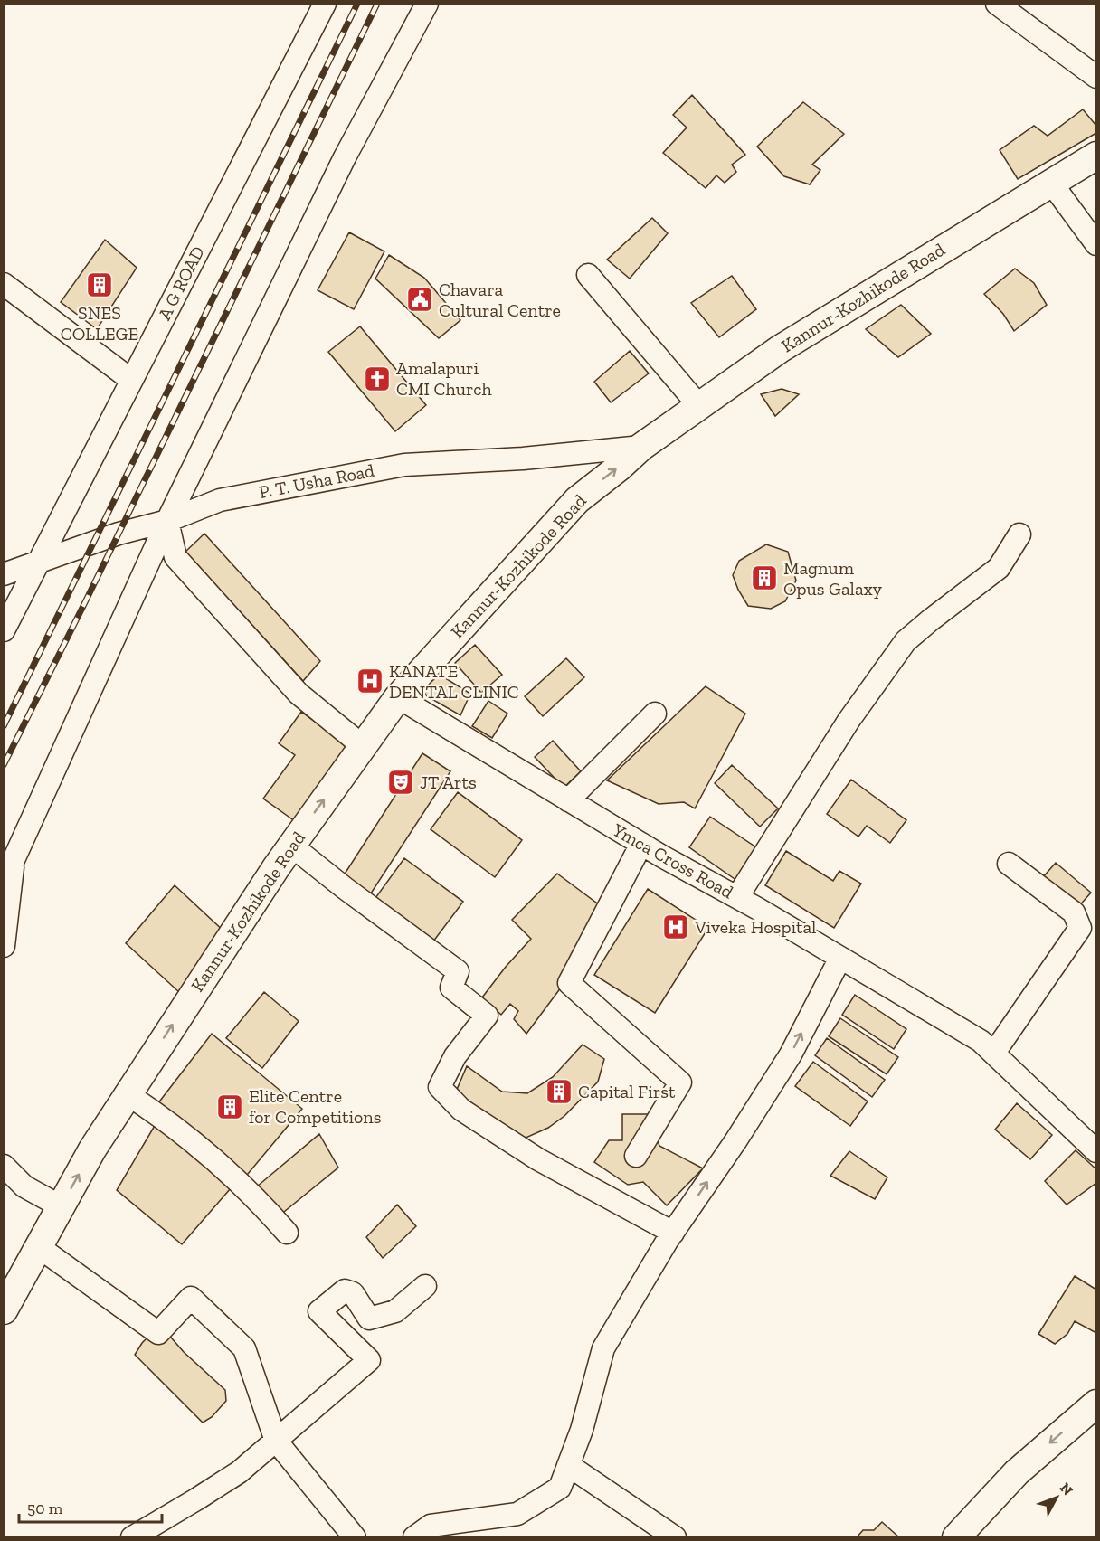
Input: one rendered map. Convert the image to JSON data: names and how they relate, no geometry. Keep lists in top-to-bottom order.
{
  "streets": {
    "main road": ["Kannur-Kozhikode Road"],
    "street": ["A G ROAD", "P. T. Usha Road", "Ymca Cross Road"]
  },
  "crossings": [
    ["A G ROAD", "P. T. Usha Road"],
    ["Kannur-Kozhikode Road", "P. T. Usha Road"],
    ["Kannur-Kozhikode Road", "Ymca Cross Road"]
  ],
  "one_way": ["Kannur-Kozhikode Road"],
  "places": {
    "building": [
      "SNES COLLEGE",
      "Magnum Opus Galaxy",
      "Capital First",
      "Elite Centre for Competitions"
    ],
    "public building": ["Chavara Cultural Centre"],
    "church": ["Amalapuri CMI Church"],
    "hospital": ["KANATE DENTAL CLINIC", "Viveka Hospital"],
    "theatre": ["JT Arts"]
  },
  "scale_bar": "50 m",
  "north": "top right"
}
